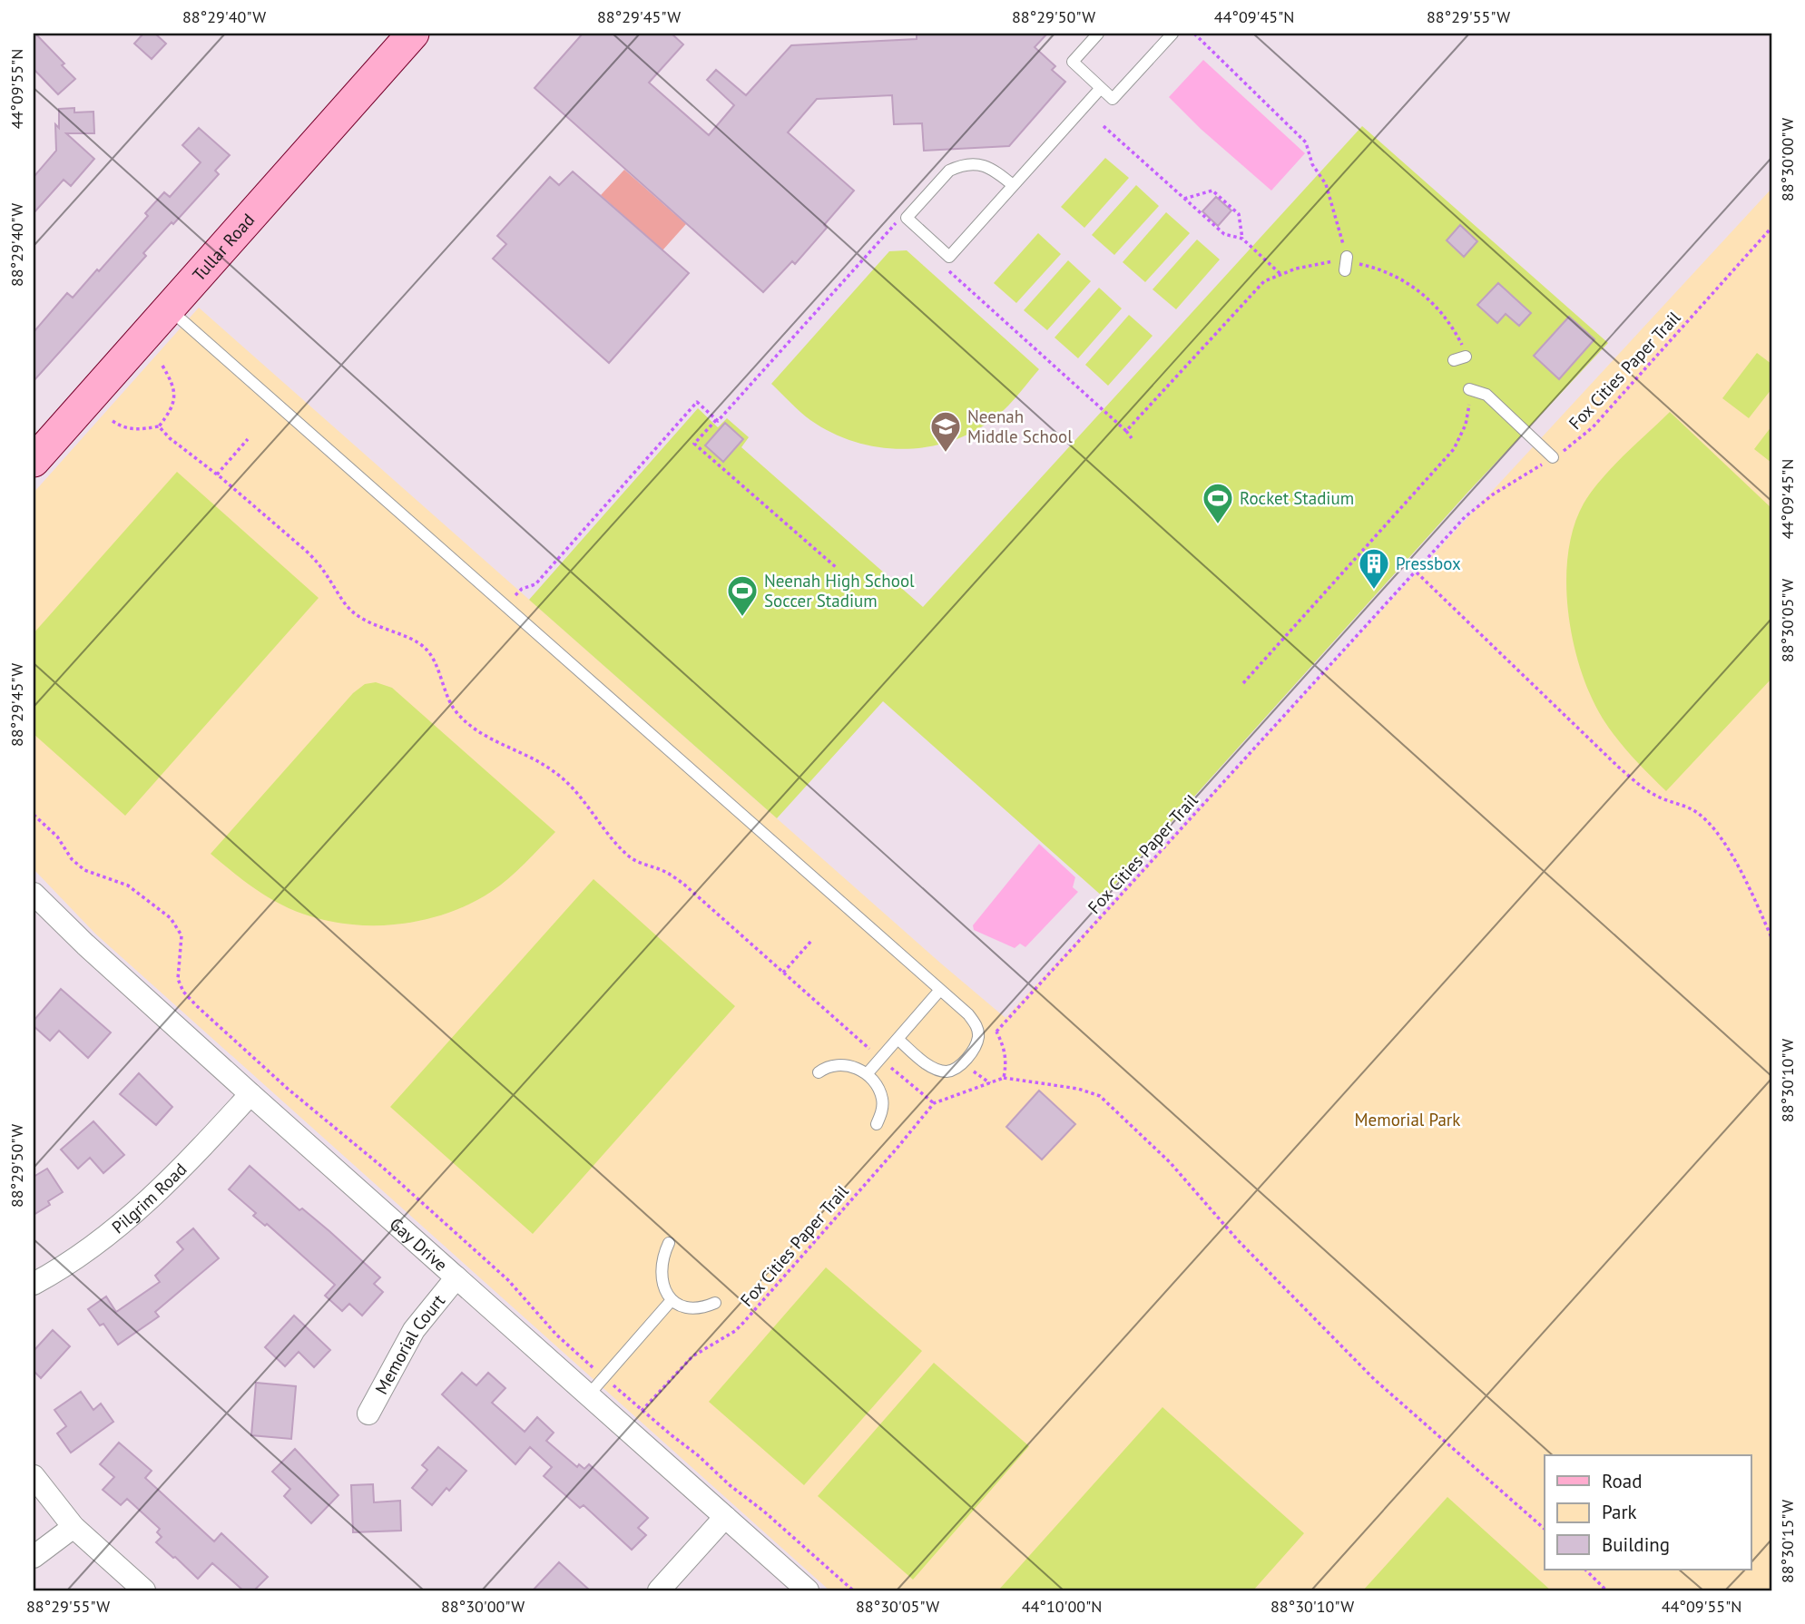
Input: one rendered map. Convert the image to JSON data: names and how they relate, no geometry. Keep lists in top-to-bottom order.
{
  "streets": {
    "main road": ["Tullar Road"],
    "street": ["Pilgrim Road", "Gay Drive", "Memorial Court"],
    "path": ["Fox Cities Paper Trail"]
  },
  "crossings": [
    ["Pilgrim Road", "Gay Drive"],
    ["Gay Drive", "Memorial Court"]
  ],
  "parks": ["Memorial Park"],
  "places": {
    "school or university": ["Neenah Middle School"],
    "sports": ["Rocket Stadium", "Neenah High School Soccer Stadium"],
    "building": ["Pressbox"]
  },
  "legend": ["Road", "Park", "Building"],
  "coordinates": [
    "88°29'40\"W",
    "88°29'45\"W",
    "88°29'50\"W",
    "44°09'45\"N",
    "88°29'55\"W",
    "44°09'55\"N",
    "88°30'00\"W",
    "88°30'05\"W",
    "88°30'10\"W",
    "88°30'15\"W",
    "44°10'00\"N"
  ]
}
